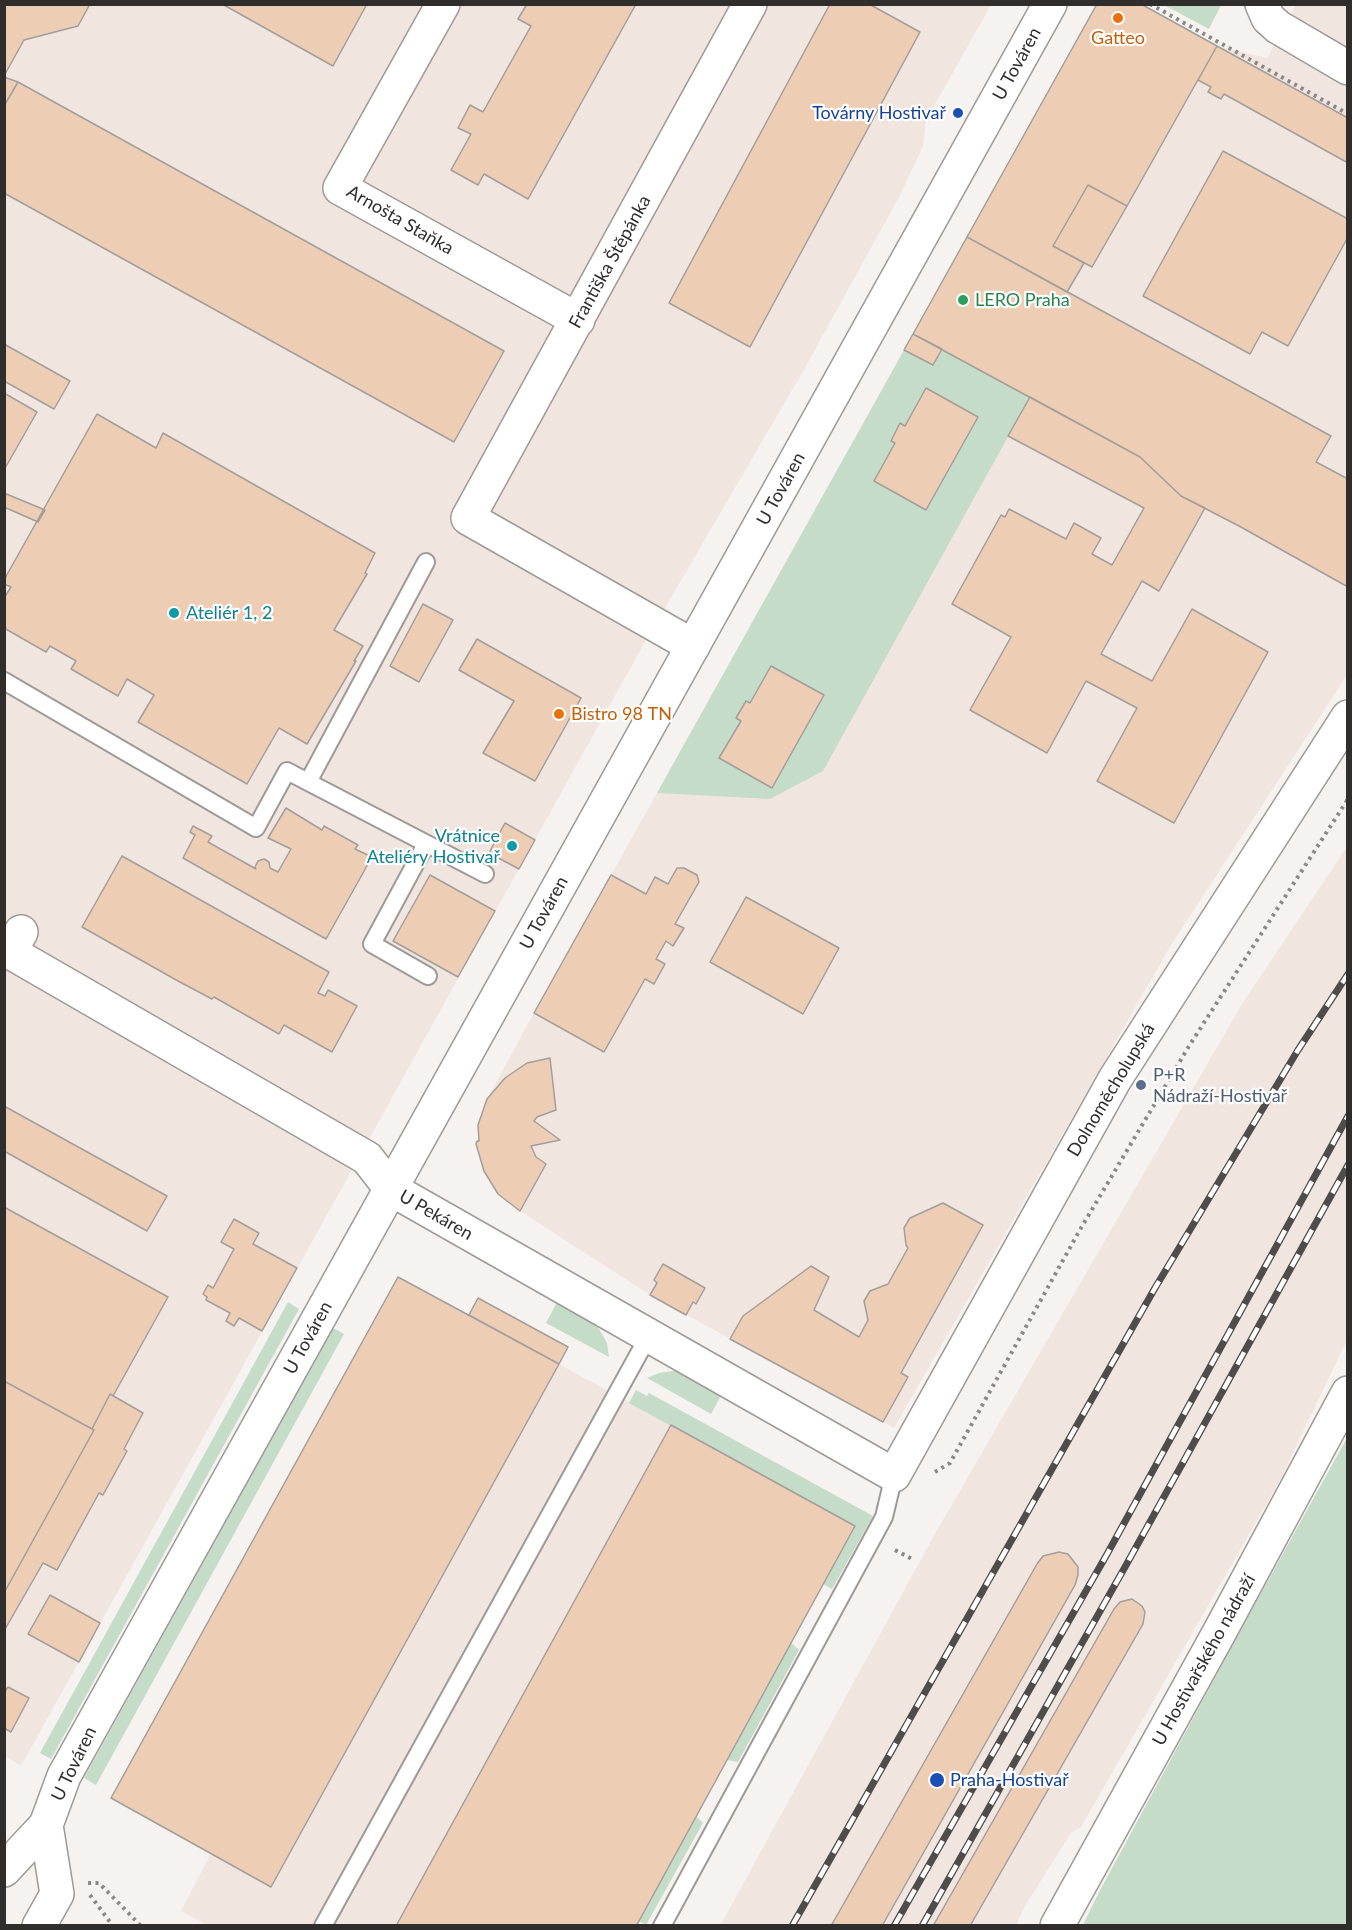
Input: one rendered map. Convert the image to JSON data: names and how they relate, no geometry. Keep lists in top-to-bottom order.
{
  "streets": {
    "street": [
      "U Továren",
      "Arnošta Staňka",
      "Františka Štěpánka",
      "Dolnoměcholupská",
      "U Pekáren",
      "U Hostivařského nádraží"
    ]
  },
  "crossings": [
    ["U Továren", "Františka Štěpánka"],
    ["U Továren", "U Pekáren"],
    ["Arnošta Staňka", "Františka Štěpánka"],
    ["Dolnoměcholupská", "U Pekáren"]
  ],
  "places": [
    "Gatteo",
    "Továrny Hostivař",
    "LERO Praha",
    "Ateliér 1, 2",
    "Bistro 98 TN",
    "Vrátnice Ateliéry Hostivař",
    "P+R Nádraží-Hostivař",
    "Praha-Hostivař"
  ]
}
